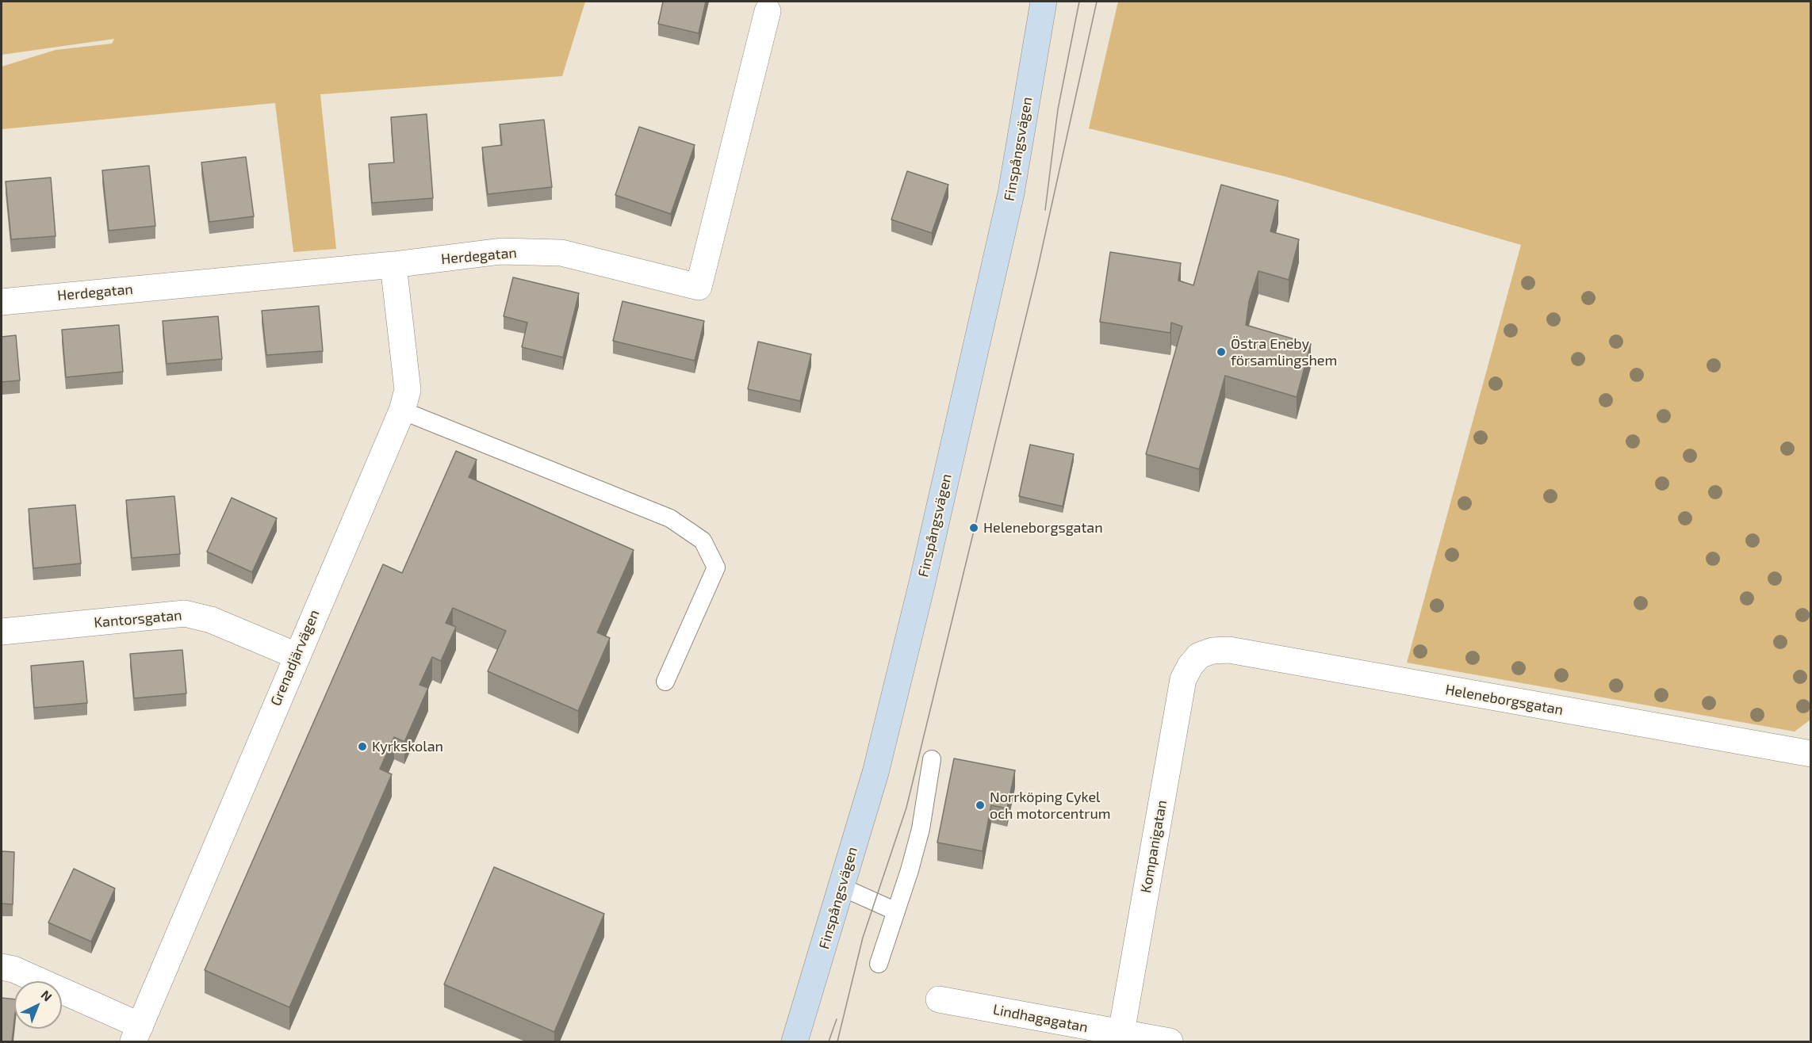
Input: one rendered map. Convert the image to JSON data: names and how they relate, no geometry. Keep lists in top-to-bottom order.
{
  "streets": {
    "main road": ["Finspångsvägen"],
    "street": [
      "Herdegatan",
      "Kantorsgatan",
      "Grenadjärvägen",
      "Heleneborgsgatan",
      "Kompanigatan",
      "Lindhagagatan"
    ]
  },
  "crossings": [
    ["Herdegatan", "Grenadjärvägen"],
    ["Kantorsgatan", "Grenadjärvägen"],
    ["Heleneborgsgatan", "Kompanigatan"],
    ["Kompanigatan", "Lindhagagatan"]
  ],
  "places": [
    "Östra Eneby församlingshem",
    "Heleneborgsgatan",
    "Kyrkskolan",
    "Norrköping Cykel och motorcentrum"
  ],
  "north": "top right"
}
